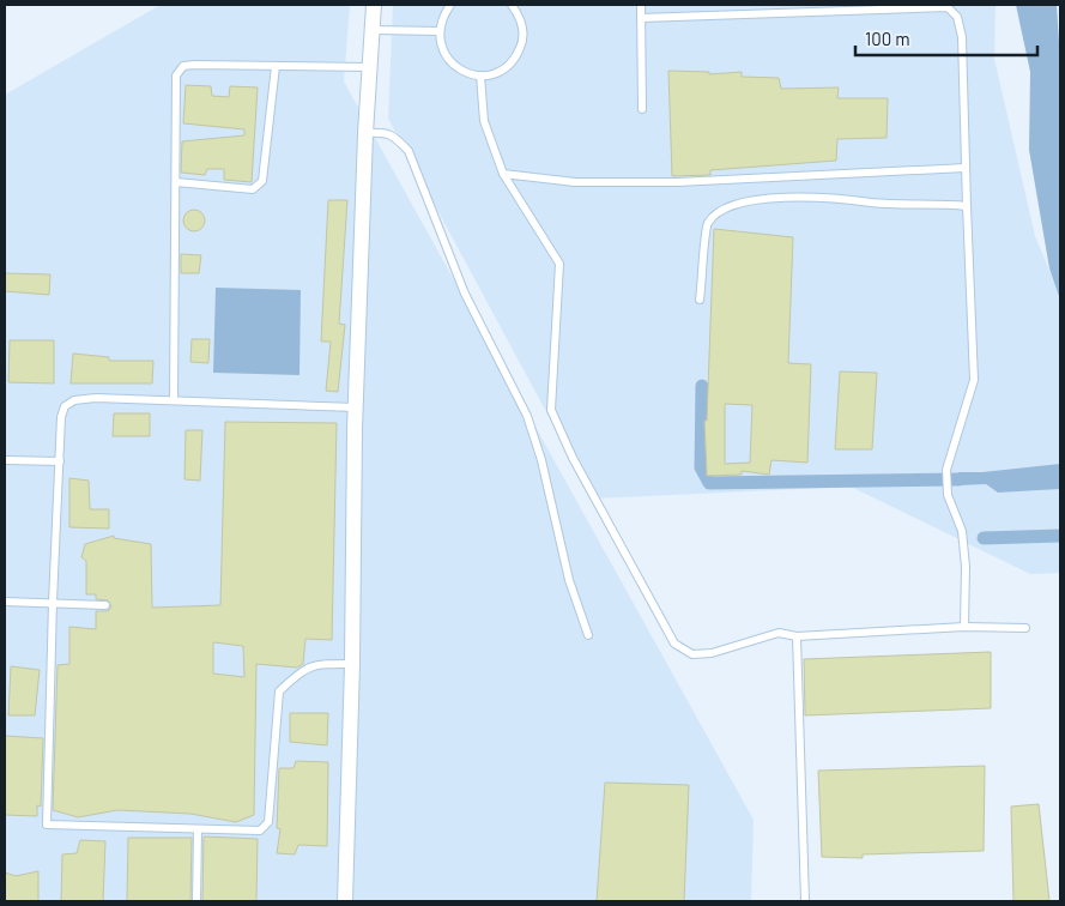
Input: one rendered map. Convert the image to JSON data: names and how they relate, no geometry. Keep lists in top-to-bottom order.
{
  "scale_bar": "100 m"
}
